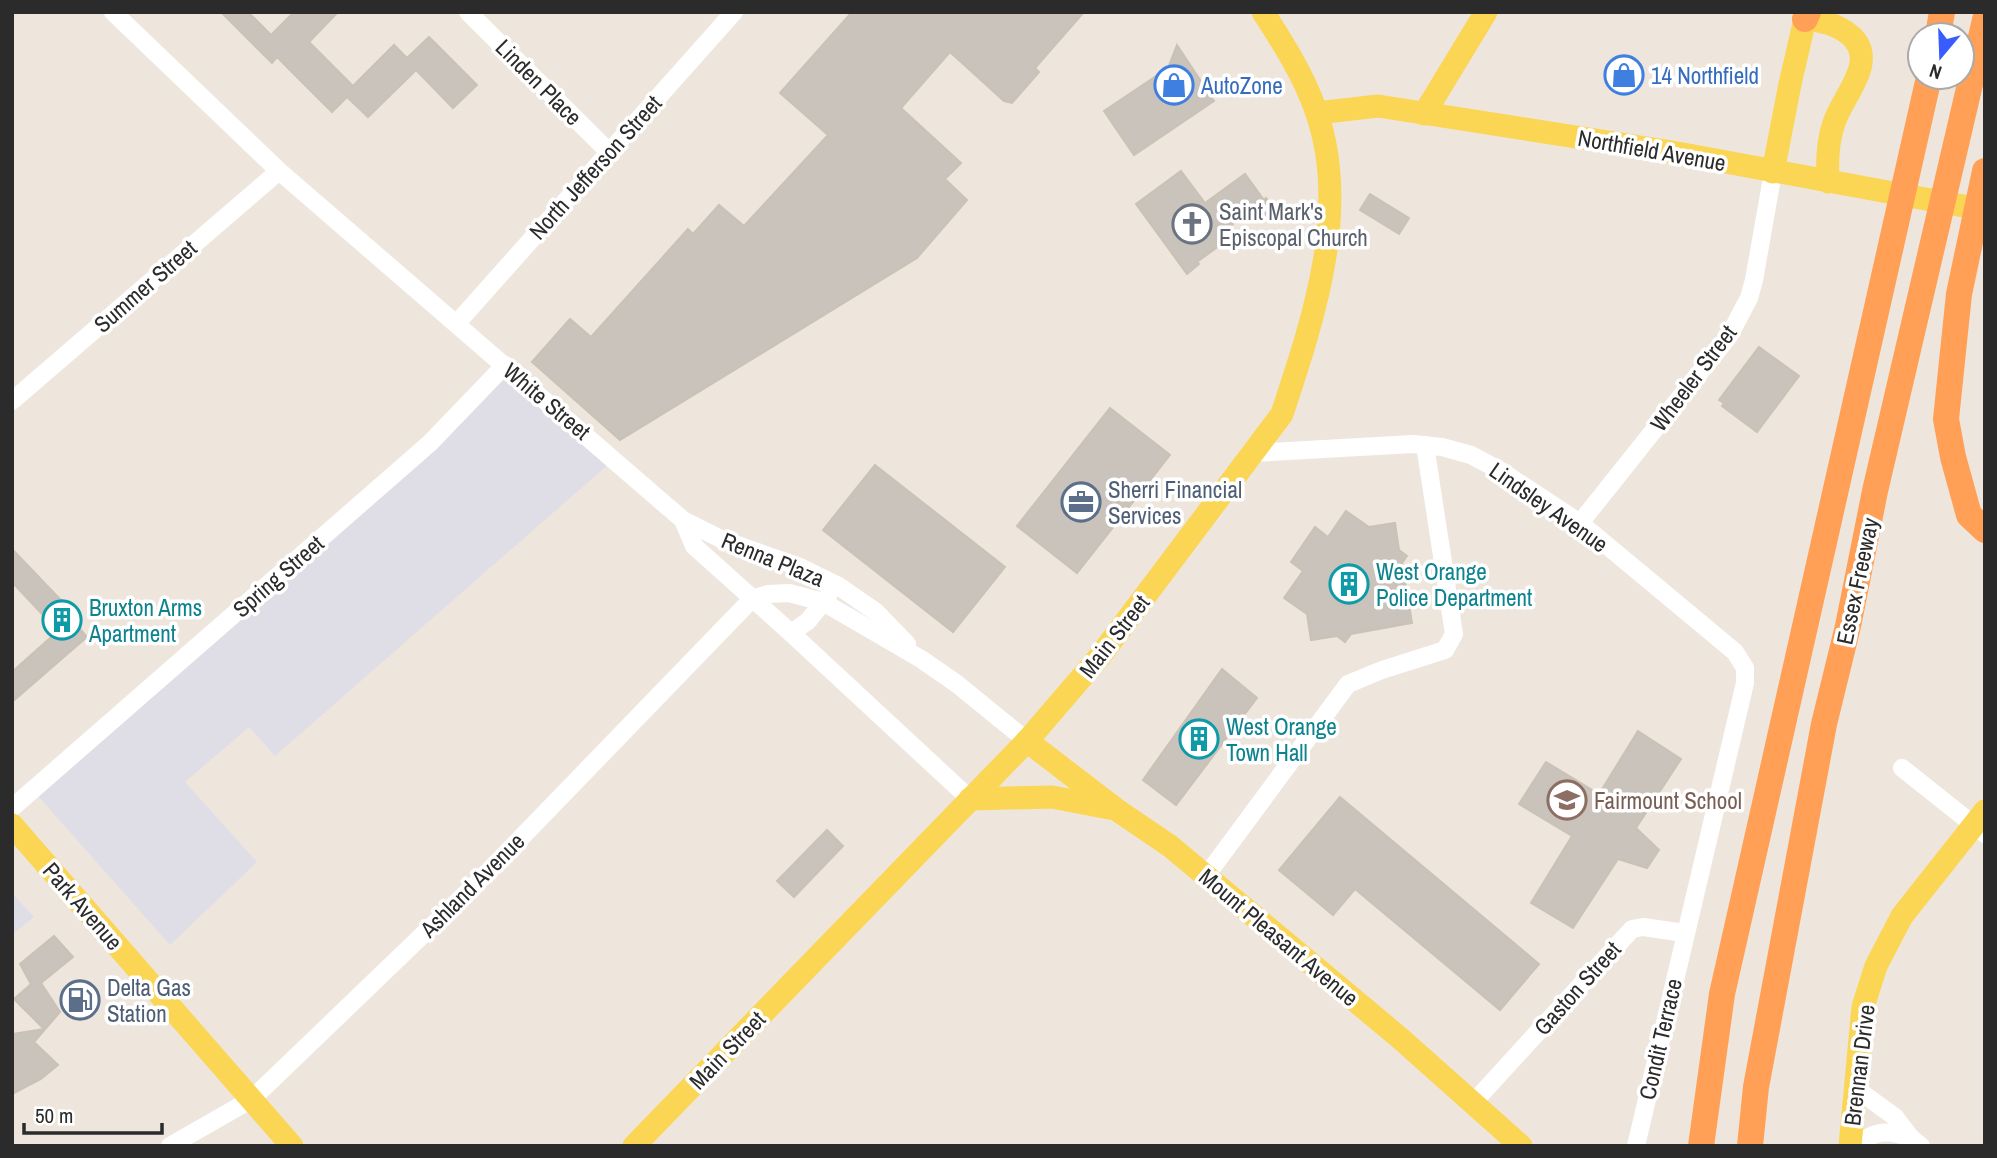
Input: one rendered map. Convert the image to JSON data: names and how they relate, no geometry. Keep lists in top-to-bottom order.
{
  "streets": {
    "highway": ["Essex Freeway"],
    "main road": [
      "Northfield Avenue",
      "Main Street",
      "Park Avenue",
      "Mount Pleasant Avenue",
      "Brennan Drive"
    ],
    "street": [
      "Linden Place",
      "North Jefferson Street",
      "Summer Street",
      "Wheeler Street",
      "White Street",
      "Lindsley Avenue",
      "Renna Plaza",
      "Spring Street",
      "Ashland Avenue",
      "Gaston Street",
      "Condit Terrace"
    ]
  },
  "crossings": [
    ["Linden Place", "North Jefferson Street"],
    ["Northfield Avenue", "Wheeler Street"],
    ["Northfield Avenue", "Main Street"],
    ["North Jefferson Street", "White Street"],
    ["Summer Street", "White Street"],
    ["Wheeler Street", "Lindsley Avenue"],
    ["White Street", "Renna Plaza"],
    ["White Street", "Spring Street"],
    ["White Street", "Main Street"],
    ["White Street", "Ashland Avenue"],
    ["Lindsley Avenue", "Main Street"],
    ["Lindsley Avenue", "Gaston Street"],
    ["Lindsley Avenue", "Condit Terrace"],
    ["Renna Plaza", "Main Street"],
    ["Renna Plaza", "Ashland Avenue"],
    ["Renna Plaza", "Mount Pleasant Avenue"],
    ["Main Street", "Mount Pleasant Avenue"],
    ["Ashland Avenue", "Park Avenue"],
    ["Mount Pleasant Avenue", "Gaston Street"],
    ["Gaston Street", "Condit Terrace"]
  ],
  "places": {
    "shop": ["14 Northfield", "AutoZone"],
    "church": ["Saint Mark's Episcopal Church"],
    "office": ["Sherri Financial Services"],
    "building": ["West Orange Police Department", "Bruxton Arms Apartment", "West Orange Town Hall"],
    "school or university": ["Fairmount School"],
    "fuel station": ["Delta Gas Station"]
  },
  "scale_bar": "50 m",
  "north": "bottom"
}
